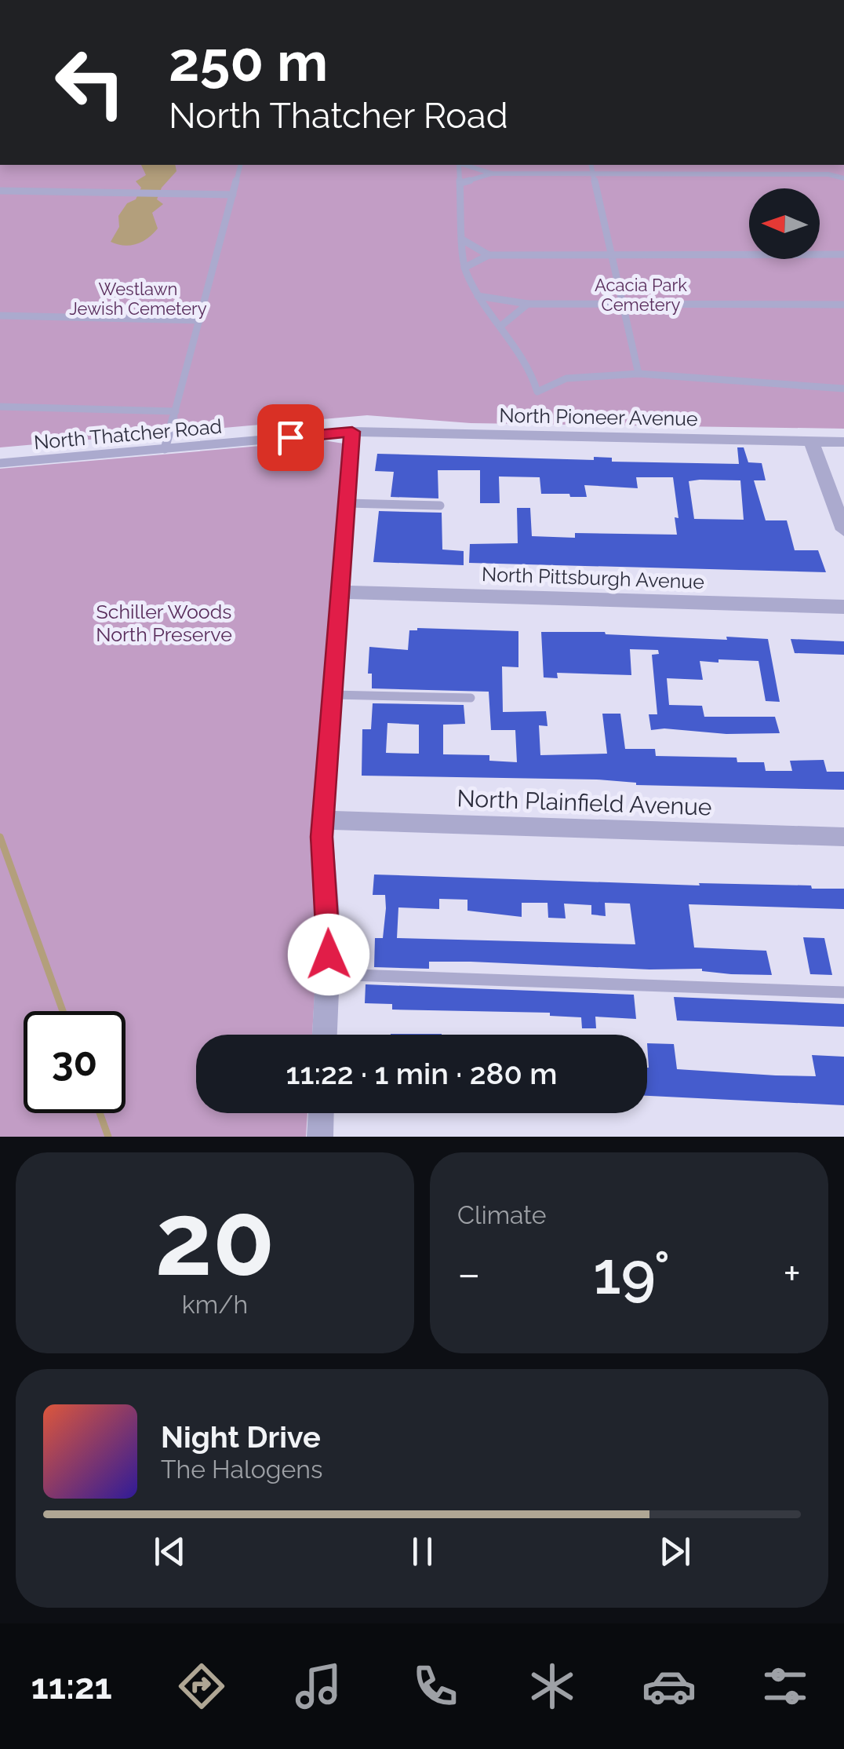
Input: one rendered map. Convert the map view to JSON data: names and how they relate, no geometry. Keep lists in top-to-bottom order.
{
  "streets": {
    "street": ["North Pioneer Avenue", "North Pittsburgh Avenue", "North Plainfield Avenue"],
    "lane": ["North Thatcher Road"]
  },
  "crossings": [
    ["North Pioneer Avenue", "North Thatcher Road"]
  ],
  "parks": ["Acacia Park Cemetery", "Westlawn Jewish Cemetery", "Schiller Woods North Preserve"],
  "north": "left",
  "page": {
    "turn": ["250 m", "North Thatcher Road"],
    "limit": "30",
    "trip": "11:22 · 1 min · 280 m",
    "tile": [
      ["20", "km/h"],
      "Climate"
    ],
    "heat": ["−", "19°", "+"],
    "song": ["Night Drive", "The Halogens"],
    "tabs": "11:21"
  }
}
